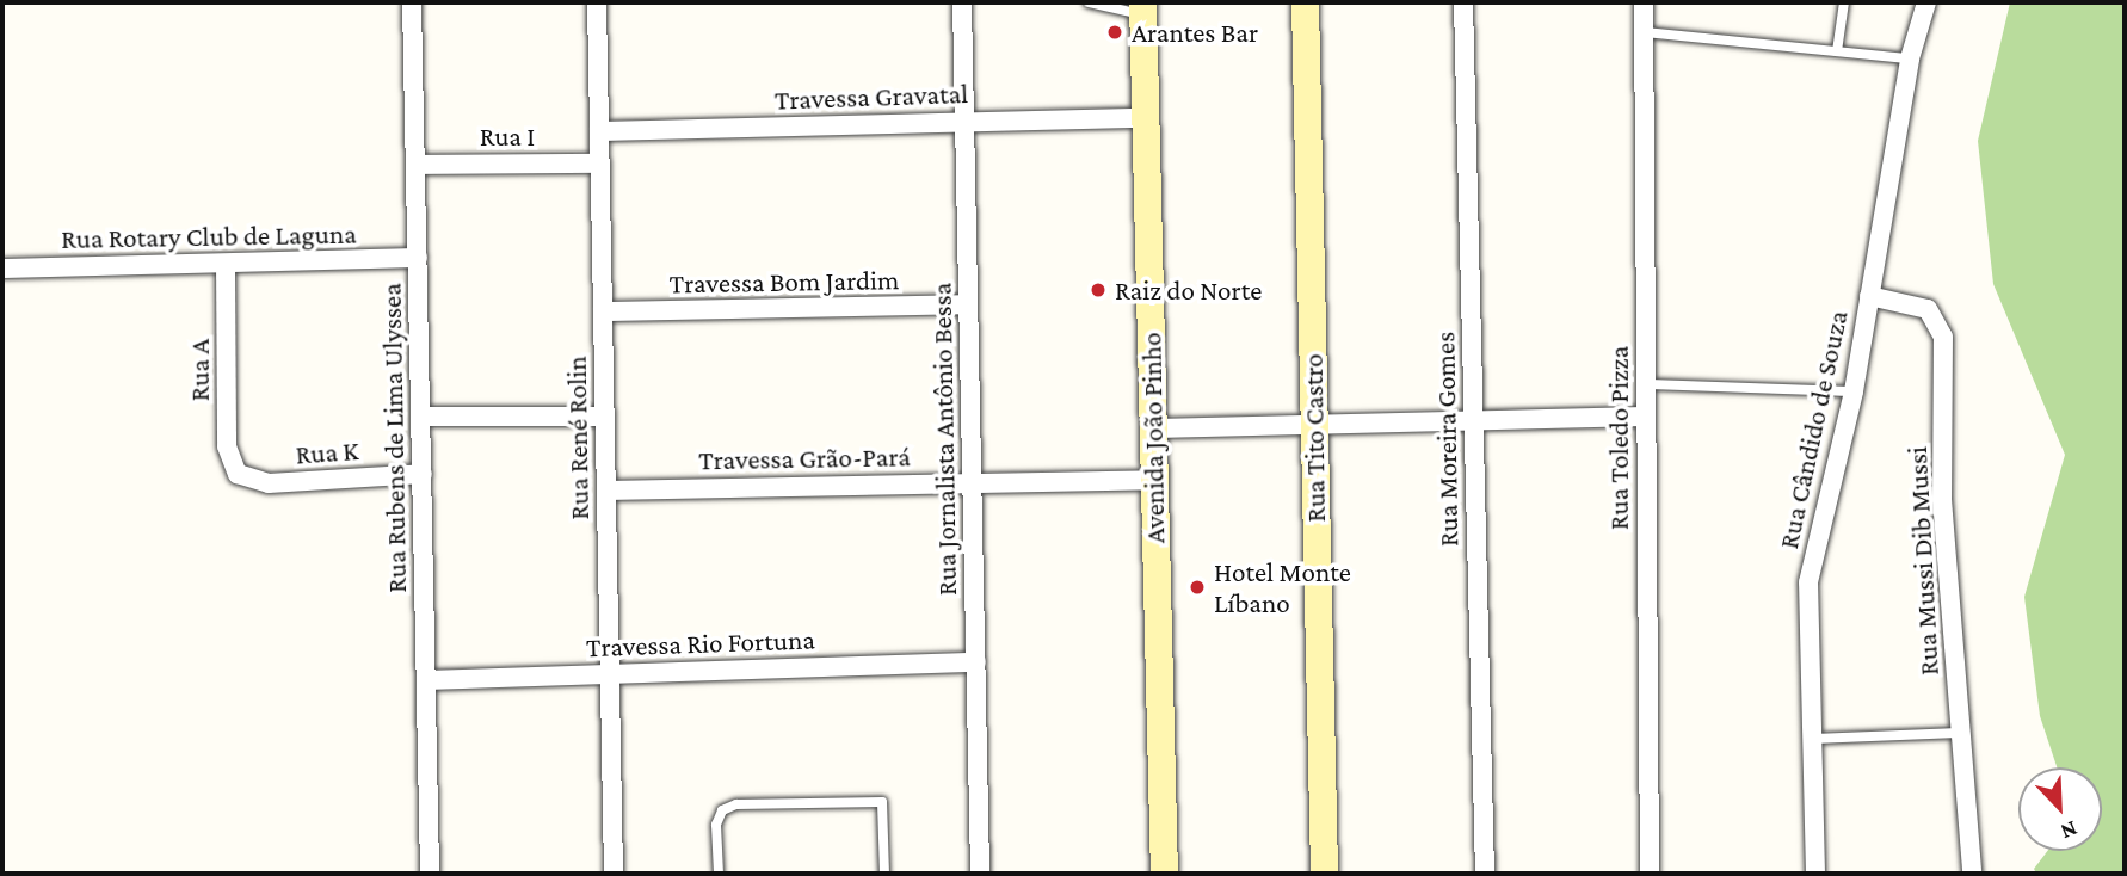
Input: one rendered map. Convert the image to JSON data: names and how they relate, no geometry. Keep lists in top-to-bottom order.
{
  "streets": {
    "main road": ["Avenida João Pinho", "Rua Tito Castro"],
    "street": [
      "Travessa Gravatal",
      "Rua I",
      "Rua Rotary Club de Laguna",
      "Travessa Bom Jardim",
      "Rua A",
      "Rua Cândido de Souza",
      "Rua Rubens de Lima Ulyssea",
      "Rua René Rolin",
      "Rua Toledo Pizza",
      "Rua Jornalista Antônio Bessa",
      "Rua Moreira Gomes",
      "Rua K",
      "Travessa Grão-Pará",
      "Rua Mussi Dib Mussi",
      "Travessa Rio Fortuna"
    ]
  },
  "crossings": [
    ["Travessa Gravatal", "Rua René Rolin"],
    ["Travessa Gravatal", "Avenida João Pinho"],
    ["Travessa Gravatal", "Rua Jornalista Antônio Bessa"],
    ["Rua I", "Rua Rubens de Lima Ulyssea"],
    ["Rua I", "Rua René Rolin"],
    ["Rua Rotary Club de Laguna", "Rua A"],
    ["Rua Rotary Club de Laguna", "Rua Rubens de Lima Ulyssea"],
    ["Travessa Bom Jardim", "Rua René Rolin"],
    ["Travessa Bom Jardim", "Rua Jornalista Antônio Bessa"],
    ["Rua A", "Rua K"],
    ["Rua Cândido de Souza", "Rua Mussi Dib Mussi"],
    ["Rua Rubens de Lima Ulyssea", "Rua K"],
    ["Rua Rubens de Lima Ulyssea", "Travessa Rio Fortuna"],
    ["Rua René Rolin", "Travessa Grão-Pará"],
    ["Rua René Rolin", "Travessa Rio Fortuna"],
    ["Avenida João Pinho", "Travessa Grão-Pará"],
    ["Rua Jornalista Antônio Bessa", "Travessa Grão-Pará"],
    ["Rua Jornalista Antônio Bessa", "Travessa Rio Fortuna"]
  ],
  "places": ["Arantes Bar", "Raiz do Norte", "Hotel Monte Líbano"],
  "north": "bottom right"
}
